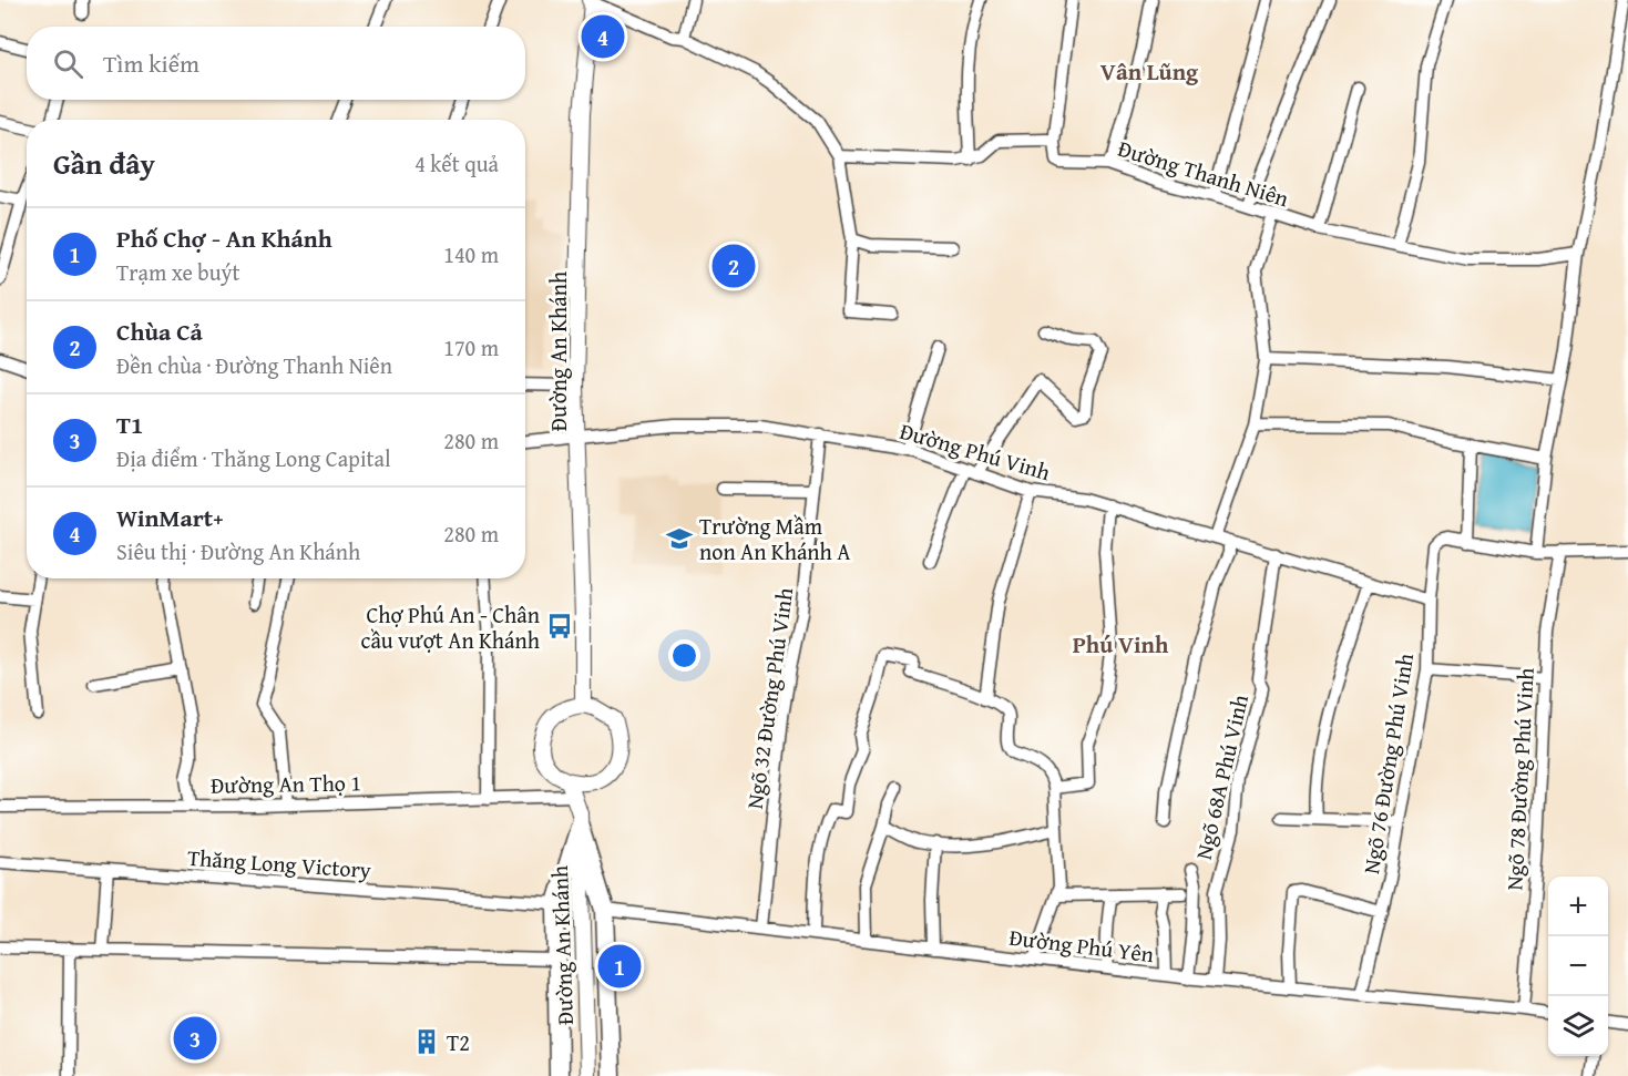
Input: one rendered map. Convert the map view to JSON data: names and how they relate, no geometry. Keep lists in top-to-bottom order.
{
  "streets": {
    "street": [
      "Đường Thanh Niên",
      "Đường An Khánh",
      "Đường Phú Vinh",
      "Ngõ 32 Đường Phú Vinh",
      "Ngõ 76 Đường Phú Vinh",
      "Ngõ 68A Phú Vinh",
      "Ngõ 78 Đường Phú Vinh",
      "Đường An Thọ 1",
      "Thăng Long Victory",
      "Đường Phú Yên"
    ]
  },
  "crossings": [
    ["Đường An Khánh", "Đường Phú Vinh"],
    ["Đường An Khánh", "Đường An Thọ 1"],
    ["Đường Phú Vinh", "Ngõ 32 Đường Phú Vinh"],
    ["Đường Phú Vinh", "Ngõ 76 Đường Phú Vinh"],
    ["Đường Phú Vinh", "Ngõ 68A Phú Vinh"],
    ["Ngõ 32 Đường Phú Vinh", "Đường Phú Yên"],
    ["Ngõ 76 Đường Phú Vinh", "Đường Phú Yên"],
    ["Ngõ 68A Phú Vinh", "Đường Phú Yên"],
    ["Ngõ 78 Đường Phú Vinh", "Đường Phú Yên"]
  ],
  "districts": ["Vân Lũng", "Phú Vinh"],
  "places": {
    "school or university": ["Trường Mầm non An Khánh A"],
    "bus stop": ["Chợ Phú An - Chân cầu vượt An Khánh"],
    "building": ["T2"]
  },
  "page": {
    "pins": [
      "4",
      "2",
      "1",
      "3"
    ],
    "search": "Tìm kiếm",
    "heading": ["Gần đây", "4 kết quả"],
    "list": [
      {
        "mark": "1",
        "name": "Phố Chợ - An Khánh",
        "note": "Trạm xe buýt",
        "value": "140 m"
      },
      {
        "mark": "2",
        "name": "Chùa Cả",
        "note": "Đền chùa · Đường Thanh Niên",
        "value": "170 m"
      },
      {
        "mark": "3",
        "name": "T1",
        "note": "Địa điểm · Thăng Long Capital",
        "value": "280 m"
      },
      {
        "mark": "4",
        "name": "WinMart+",
        "note": "Siêu thị · Đường An Khánh",
        "value": "280 m"
      }
    ],
    "map_buttons": ["+", "−"]
  }
}
